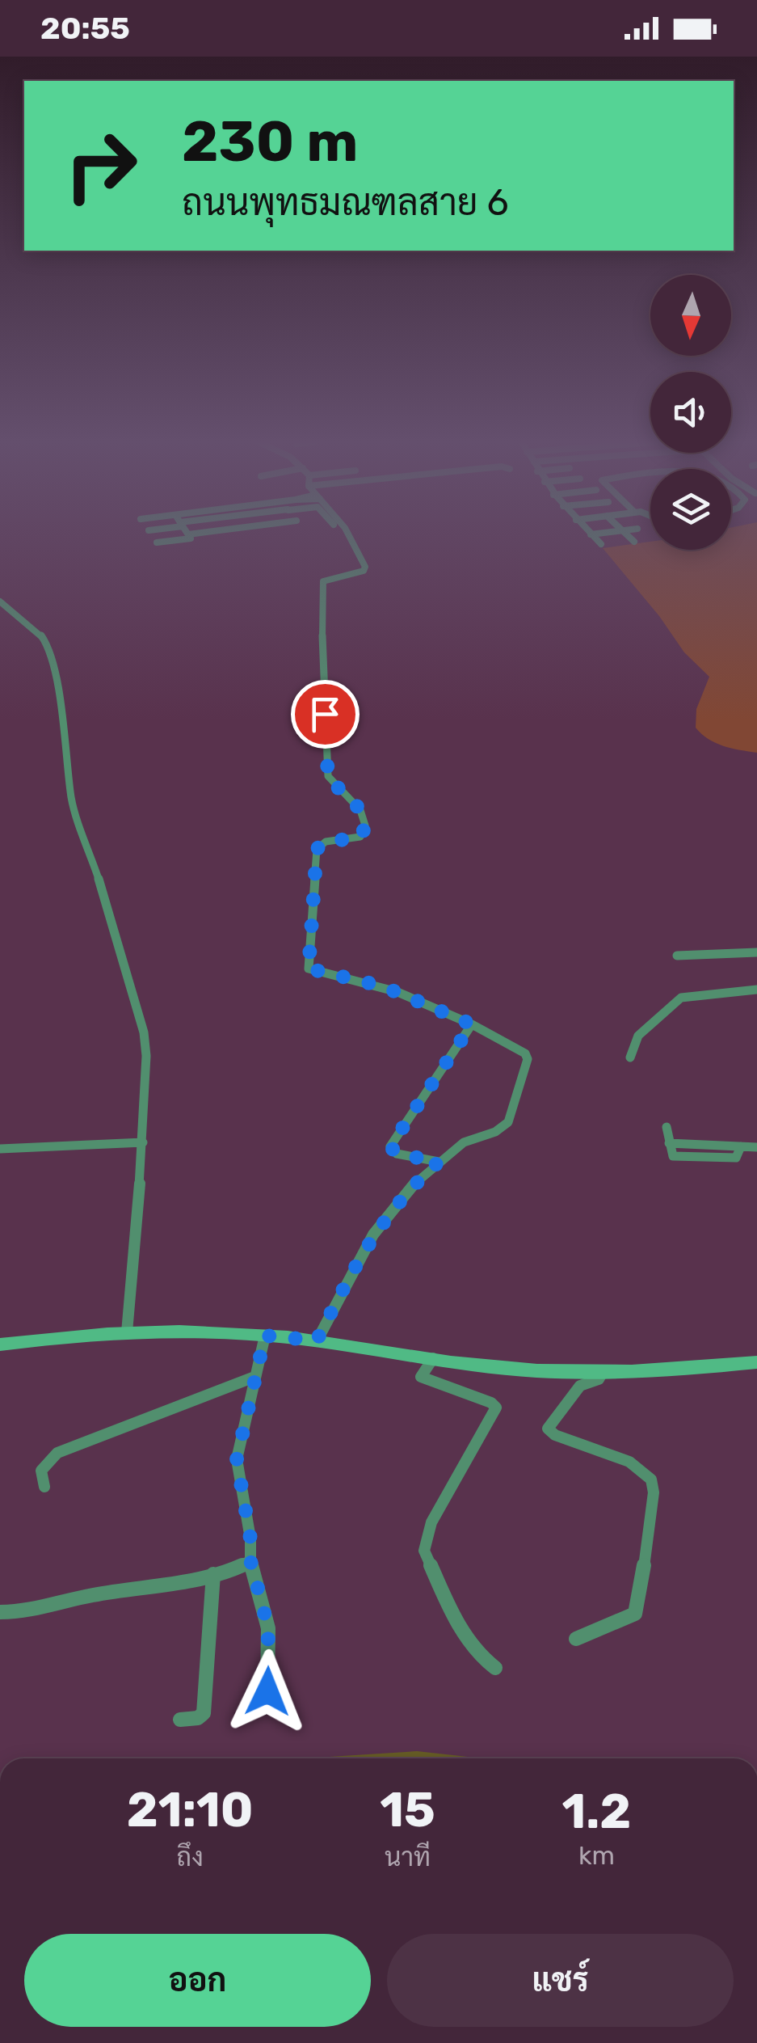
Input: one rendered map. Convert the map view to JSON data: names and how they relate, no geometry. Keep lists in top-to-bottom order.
{
  "north": "bottom",
  "page": {
    "status": "20:55",
    "turn": ["230 m", "ถนนพุทธมณฑลสาย 6"],
    "eta": [
      "21:10",
      "ถึง",
      "15",
      "นาที",
      "1.2",
      "km"
    ],
    "buttons": ["ออก", "แชร์"]
  }
}
